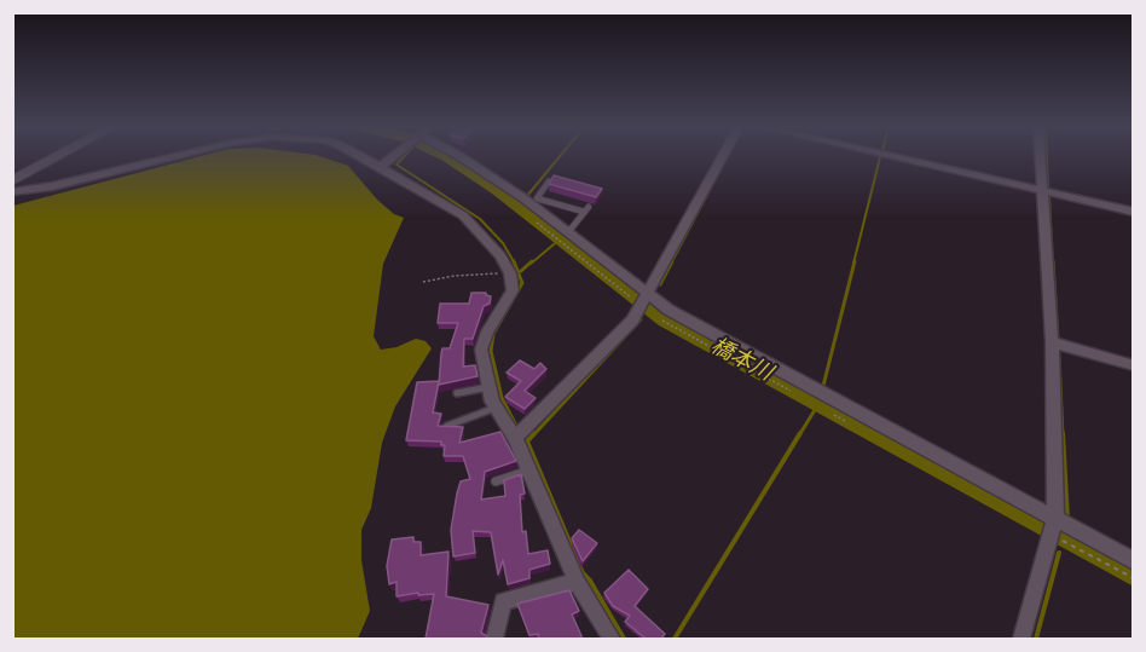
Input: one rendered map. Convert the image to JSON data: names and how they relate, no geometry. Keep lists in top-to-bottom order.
{
  "water": ["橋本川"]
}
